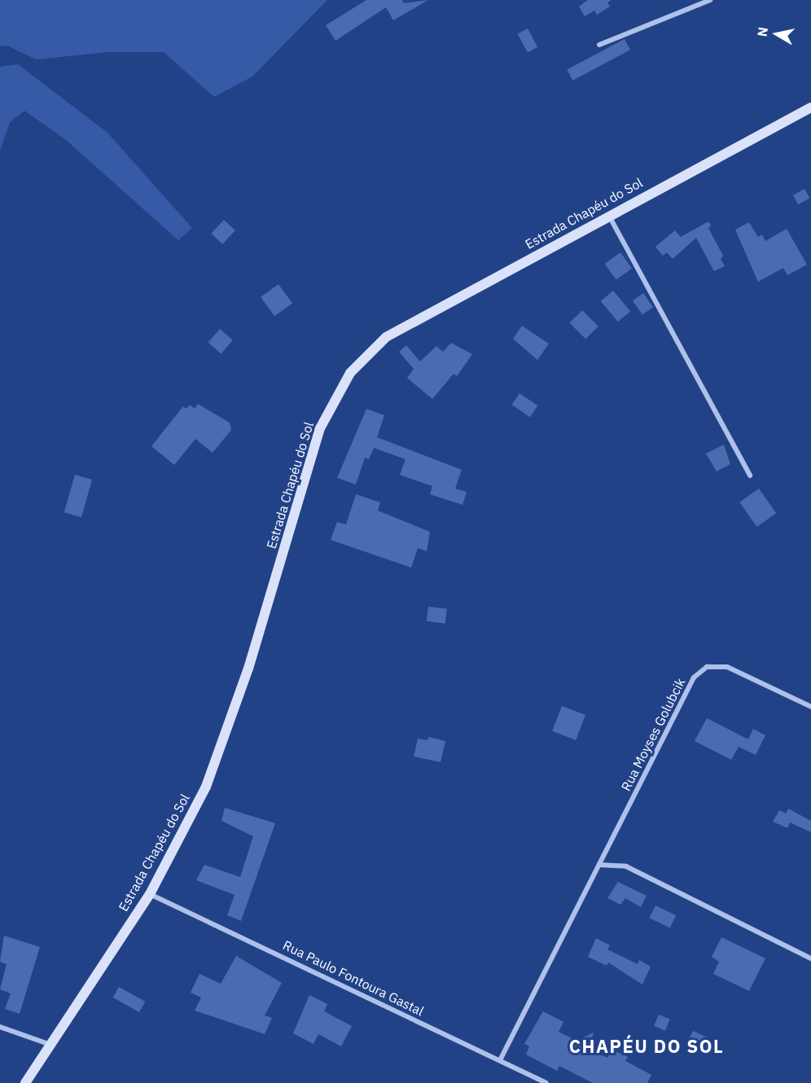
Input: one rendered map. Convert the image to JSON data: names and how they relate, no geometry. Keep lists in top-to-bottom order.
{
  "streets": {
    "main road": ["Estrada Chapéu do Sol"],
    "street": ["Rua Moyses Golubcik", "Rua Paulo Fontoura Gastal"]
  },
  "crossings": [
    ["Estrada Chapéu do Sol", "Rua Paulo Fontoura Gastal"],
    ["Rua Moyses Golubcik", "Rua Paulo Fontoura Gastal"]
  ],
  "districts": ["CHAPÉU DO SOL"],
  "north": "left"
}
